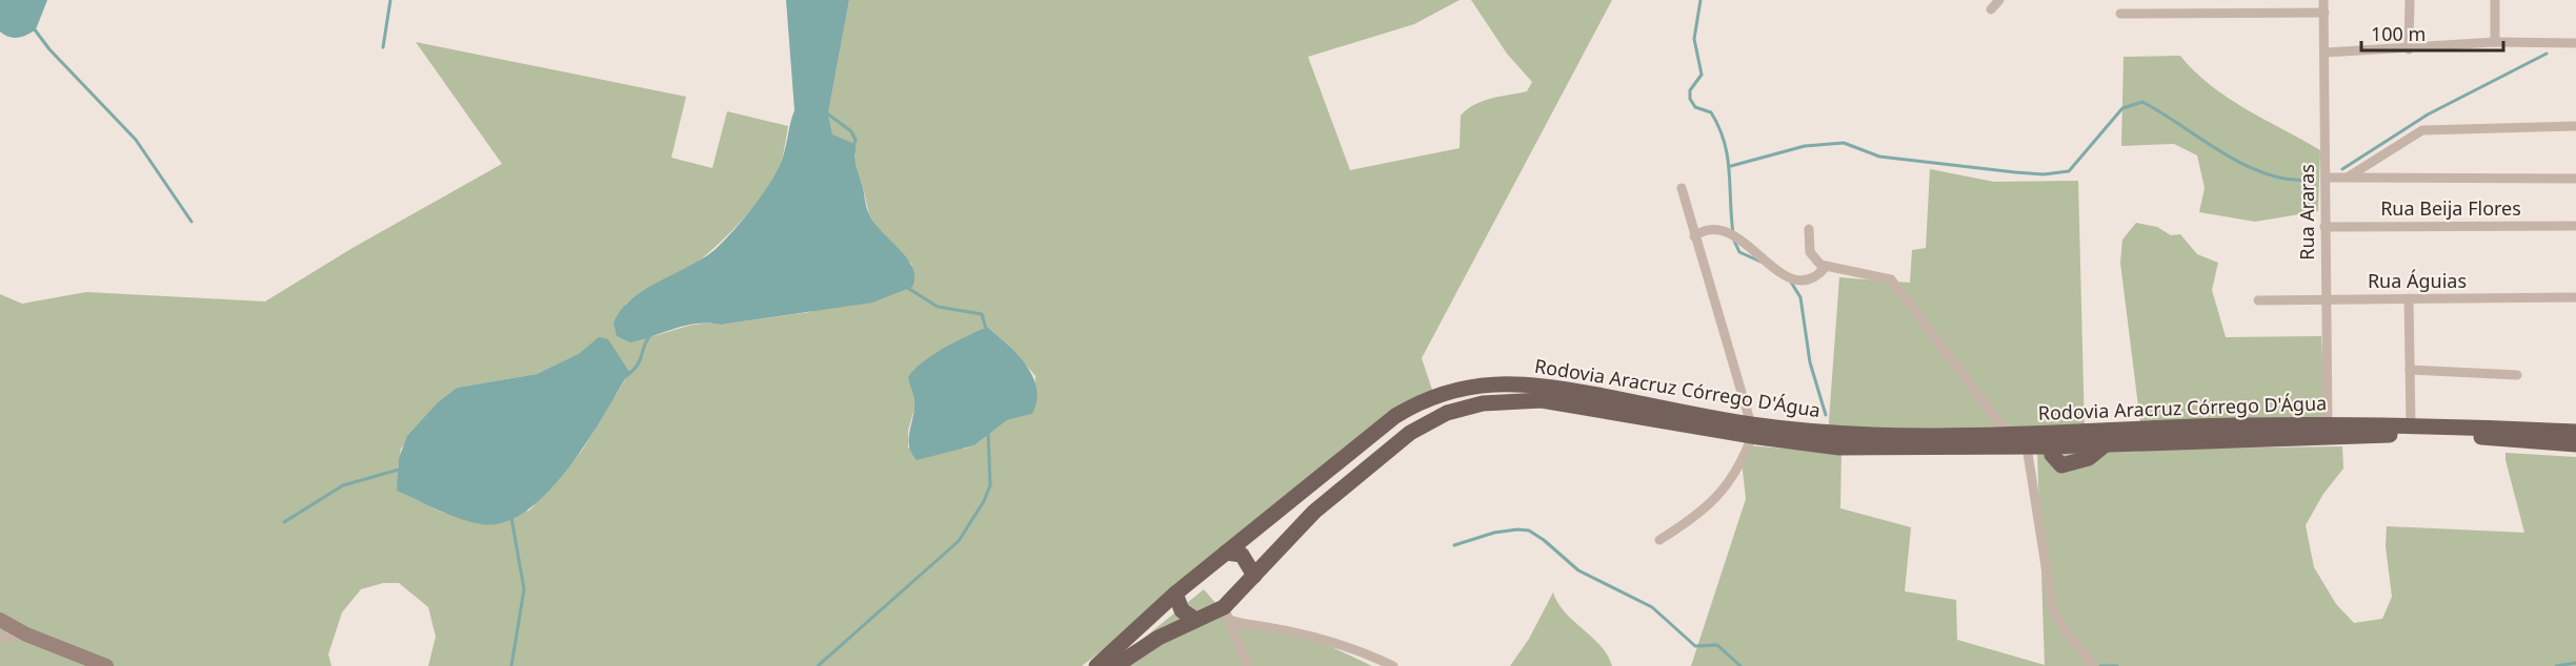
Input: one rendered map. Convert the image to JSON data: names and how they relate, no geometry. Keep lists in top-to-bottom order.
{
  "streets": {
    "main road": ["Rodovia Aracruz Córrego D'Água"],
    "street": ["Rua Beija Flores", "Rua Araras", "Rua Águias"]
  },
  "crossings": [
    ["Rua Beija Flores", "Rua Araras"],
    ["Rua Araras", "Rua Águias"],
    ["Rua Araras", "Rodovia Aracruz Córrego D'Água"]
  ],
  "scale_bar": "100 m"
}
